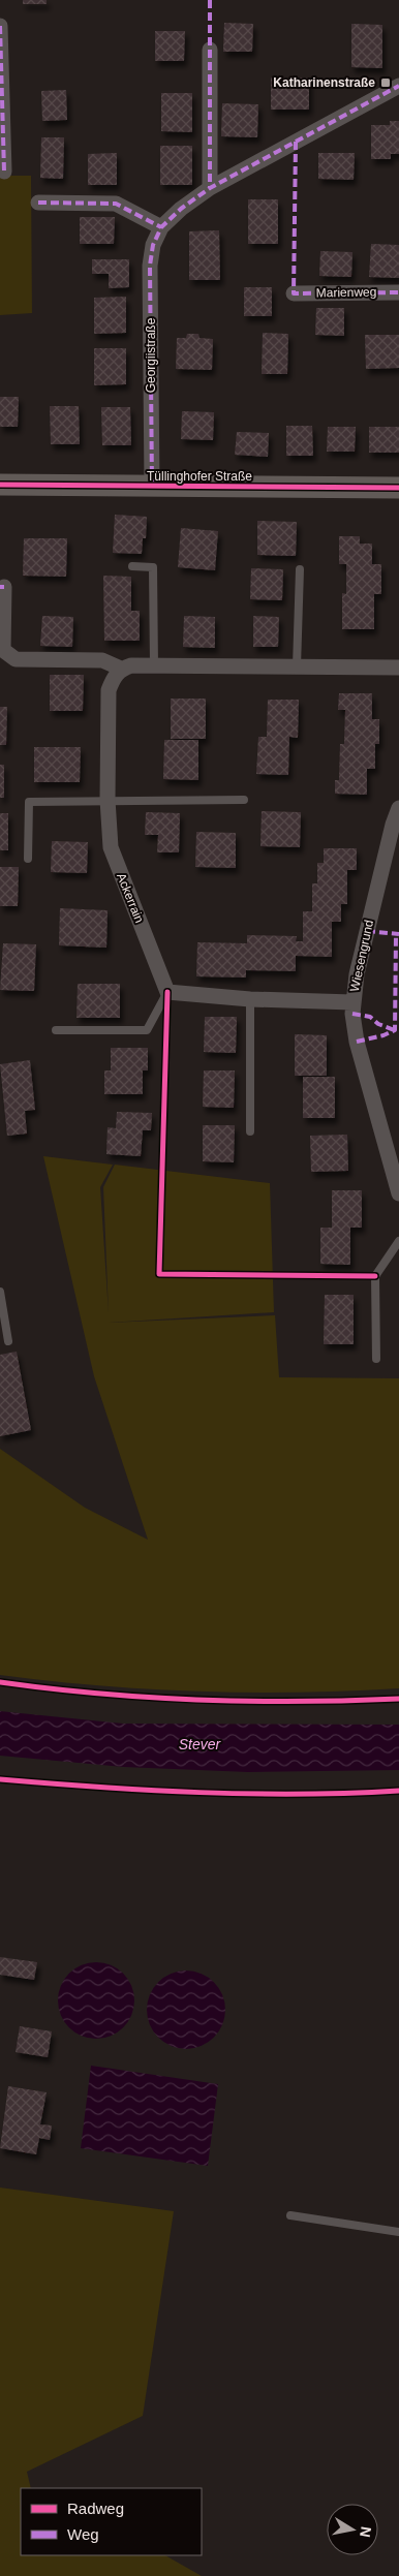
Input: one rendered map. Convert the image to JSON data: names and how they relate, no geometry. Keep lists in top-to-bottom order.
{
  "streets": {
    "main road": ["Tüllinghofer Straße"],
    "street": [
      "Marienweg",
      "Georgiistraße",
      "Ackerrain",
      "Wiesengrund"
    ]
  },
  "crossings": [
    ["Georgiistraße", "Tüllinghofer Straße"]
  ],
  "water": ["Stever"],
  "places": {
    "transit": ["Katharinenstraße"]
  },
  "legend": ["Radweg", "Weg"],
  "north": "right"
}
